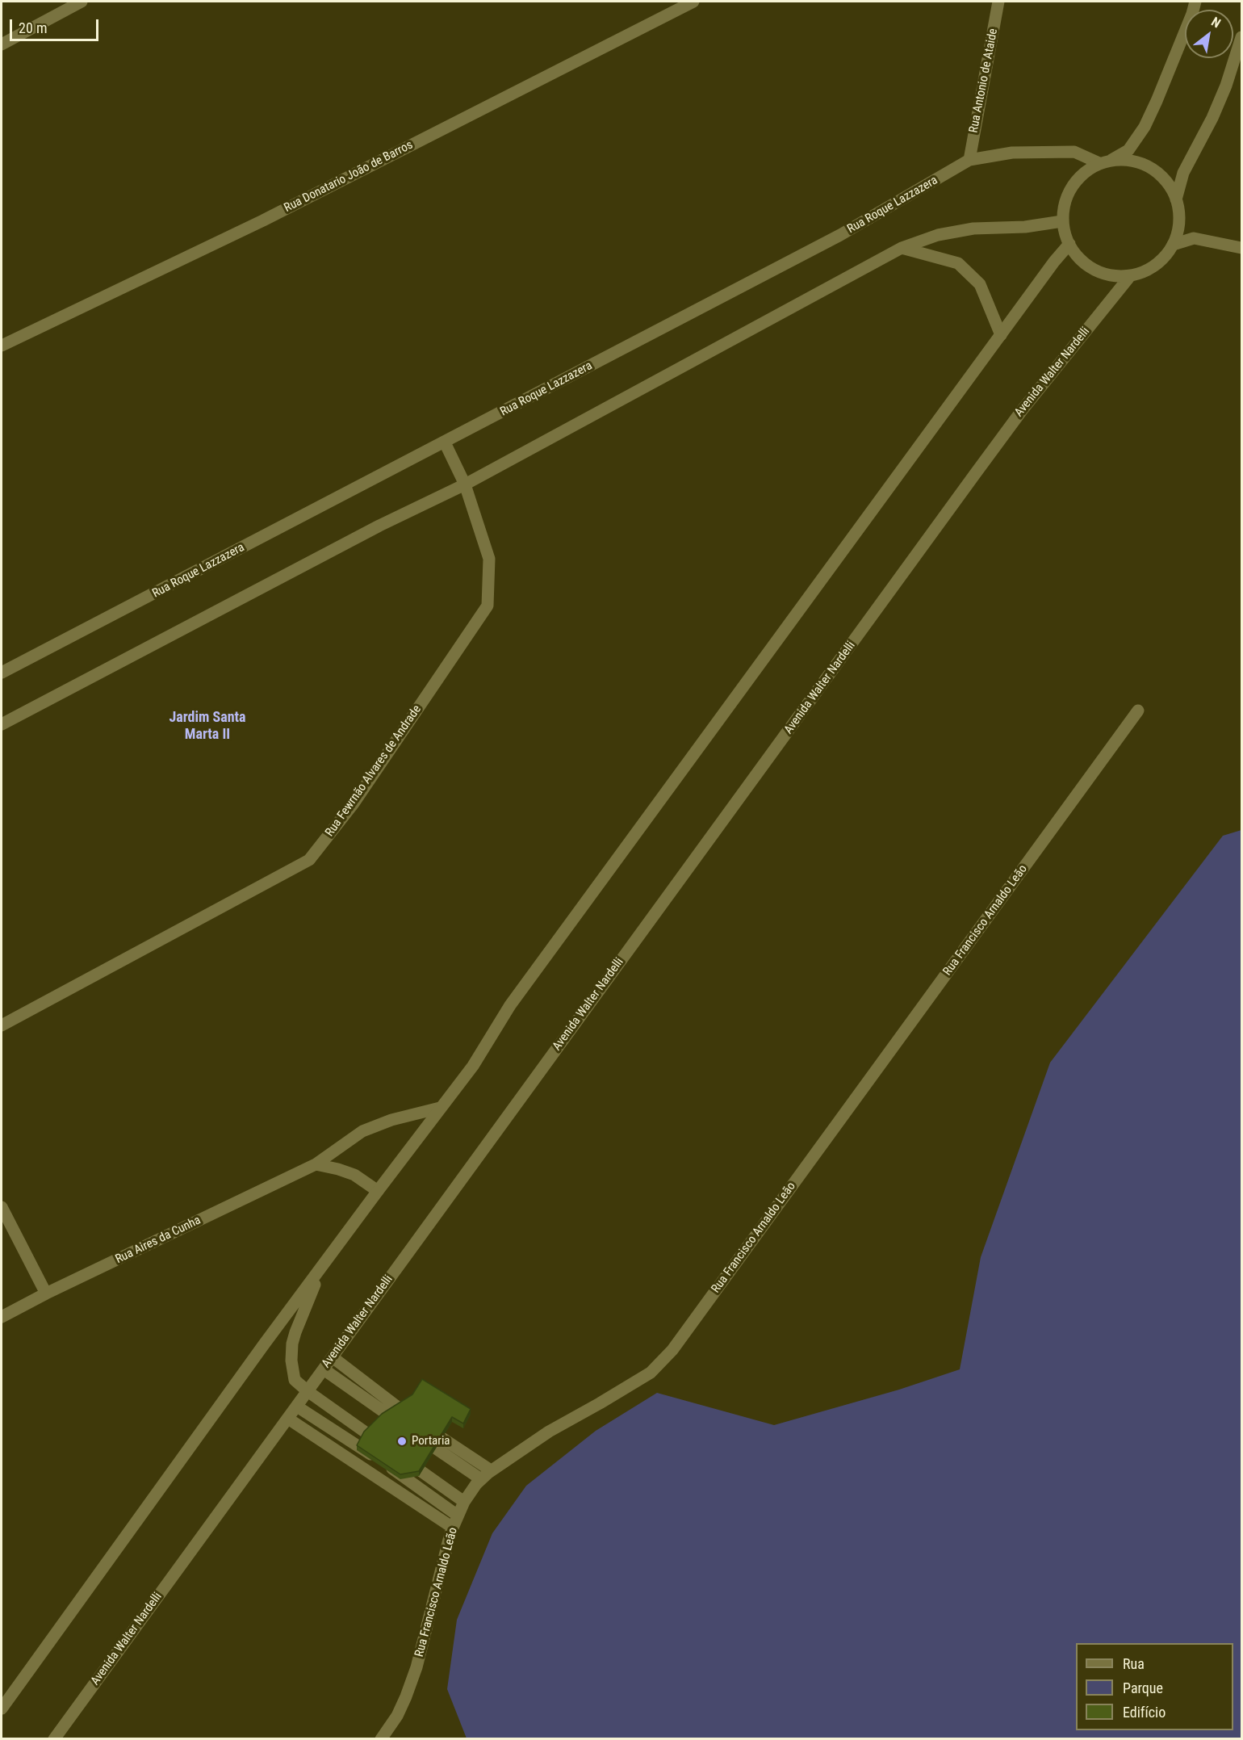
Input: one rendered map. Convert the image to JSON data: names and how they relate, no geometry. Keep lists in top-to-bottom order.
{
  "streets": {
    "street": [
      "Rua Antonio de Ataide",
      "Rua Donatario João de Barros",
      "Rua Roque Lazzazera",
      "Avenida Walter Nardelli",
      "Rua Fewrnão Alvares de Andrade",
      "Rua Francisco Arnaldo Leão",
      "Rua Aires da Cunha"
    ]
  },
  "crossings": [
    ["Rua Antonio de Ataide", "Rua Roque Lazzazera"],
    ["Rua Roque Lazzazera", "Avenida Walter Nardelli"],
    ["Rua Roque Lazzazera", "Rua Fewrnão Alvares de Andrade"]
  ],
  "districts": ["Jardim Santa Marta II"],
  "places": ["Portaria"],
  "legend": ["Rua", "Parque", "Edifício"],
  "scale_bar": "20 m",
  "north": "top right"
}
